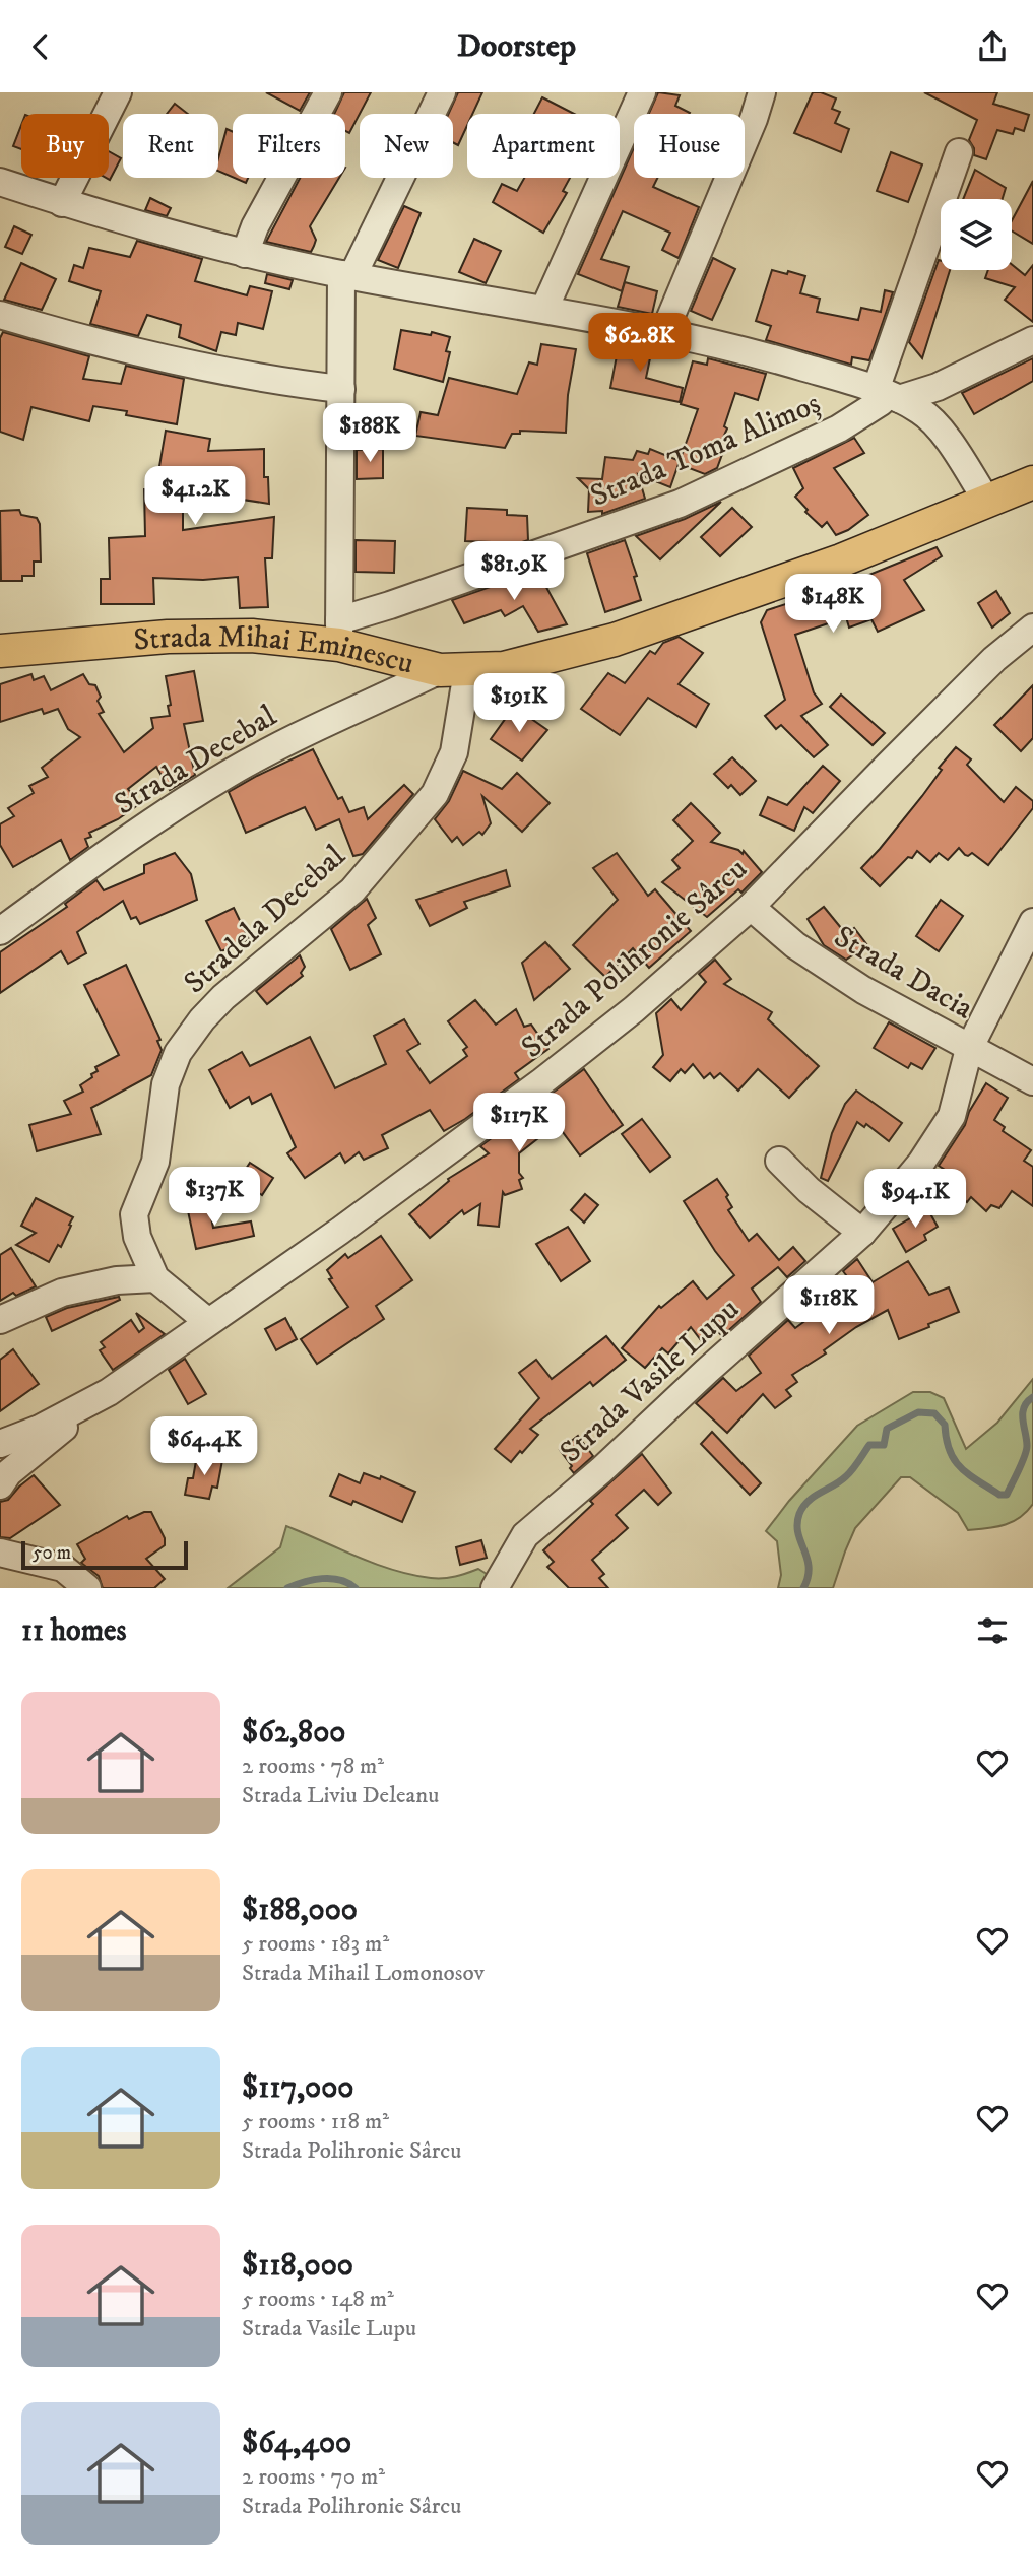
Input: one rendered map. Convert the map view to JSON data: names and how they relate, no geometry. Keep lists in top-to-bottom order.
{
  "streets": {
    "main road": ["Strada Mihai Eminescu"],
    "street": [
      "Strada Toma Alimoș",
      "Strada Decebal",
      "Stradela Decebal",
      "Strada Polihronie Sârcu",
      "Strada Dacia",
      "Strada Vasile Lupu"
    ]
  },
  "crossings": [
    ["Strada Toma Alimoș", "Strada Mihai Eminescu"],
    ["Strada Mihai Eminescu", "Strada Decebal"],
    ["Strada Mihai Eminescu", "Stradela Decebal"],
    ["Strada Decebal", "Stradela Decebal"],
    ["Strada Polihronie Sârcu", "Strada Dacia"],
    ["Strada Dacia", "Strada Vasile Lupu"]
  ],
  "scale_bar": "50 m",
  "page": {
    "header": "Doorstep",
    "chip": [
      "Buy",
      "Rent",
      "Filters",
      "New",
      "Apartment",
      "House"
    ],
    "price": [
      "$62.8K",
      "$188K",
      "$41.2K",
      "$81.9K",
      "$148K",
      "$191K",
      "$117K",
      "$137K",
      "$94.1K",
      "$118K",
      "$64.4K"
    ],
    "scale": "50 m",
    "heading": "11 homes",
    "list": [
      {
        "name": "$62,800",
        "note": "2 rooms · 78 m² · Strada Liviu Deleanu"
      },
      {
        "name": "$188,000",
        "note": "5 rooms · 183 m² · Strada Mihail Lomonosov"
      },
      {
        "name": "$117,000",
        "note": "5 rooms · 118 m² · Strada Polihronie Sârcu"
      },
      {
        "name": "$118,000",
        "note": "5 rooms · 148 m² · Strada Vasile Lupu"
      },
      {
        "name": "$64,400",
        "note": "2 rooms · 70 m² · Strada Polihronie Sârcu"
      }
    ]
  }
}
